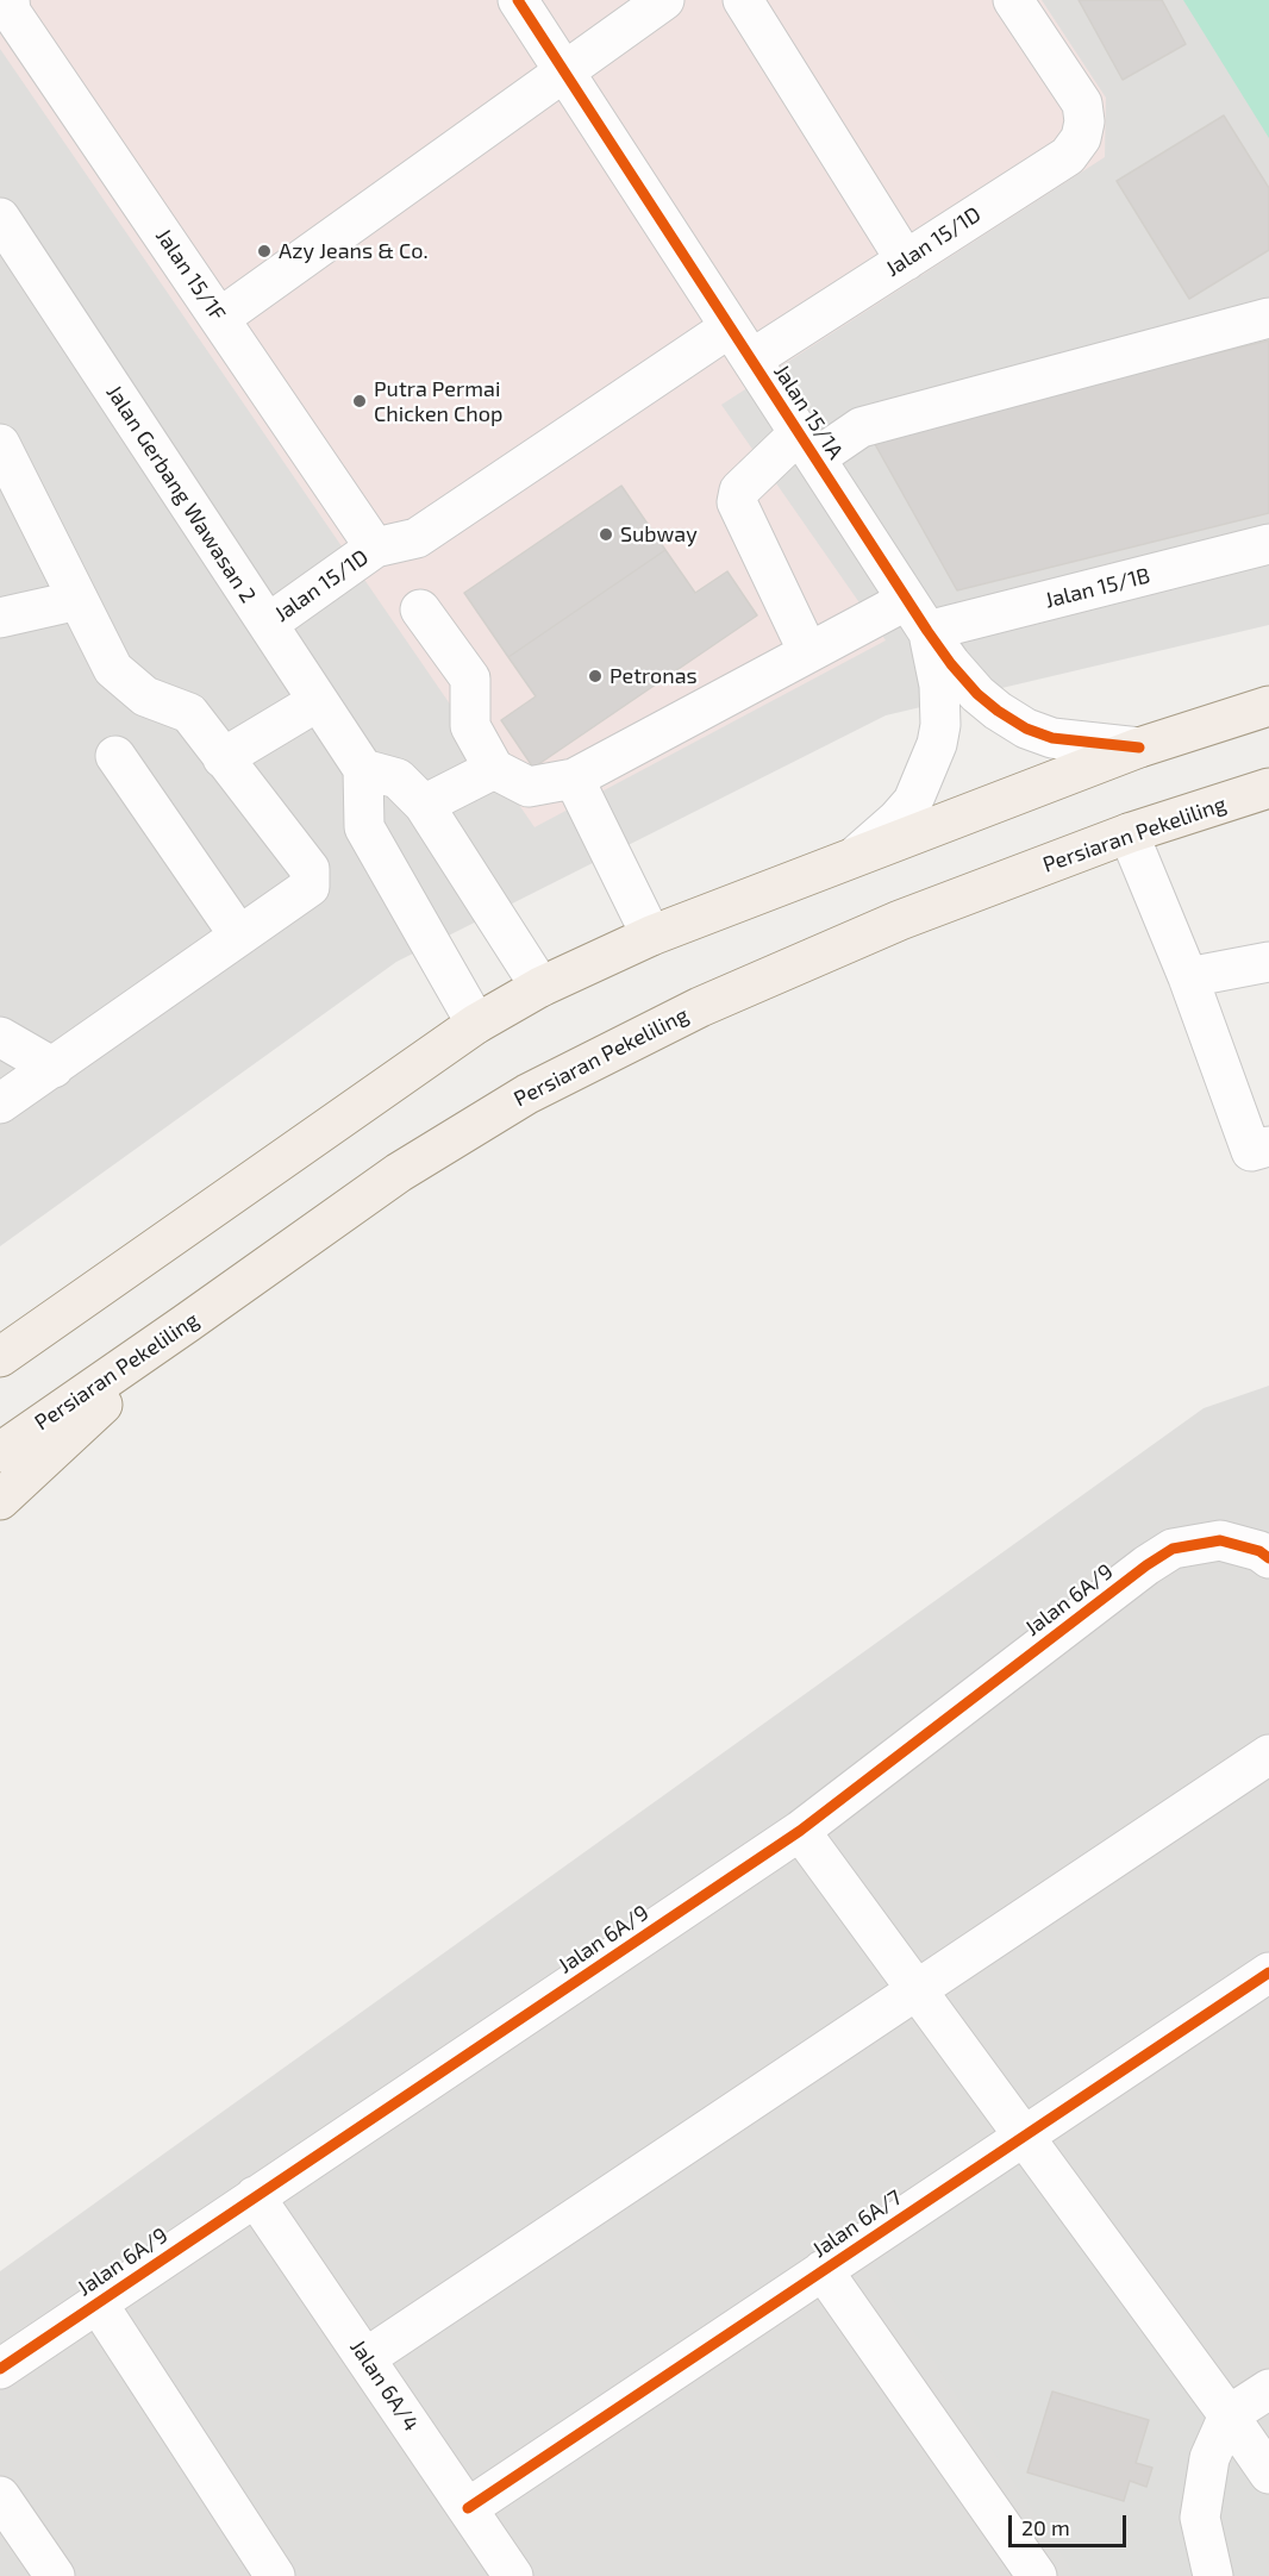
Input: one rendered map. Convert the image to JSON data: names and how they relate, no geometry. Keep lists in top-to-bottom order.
{
  "streets": {
    "main road": ["Persiaran Pekeliling"],
    "street": [
      "Jalan 15/1D",
      "Jalan 15/1F",
      "Jalan 15/1A",
      "Jalan Gerbang Wawasan 2",
      "Jalan 15/1B",
      "Jalan 6A/9",
      "Jalan 6A/7",
      "Jalan 6A/4"
    ]
  },
  "crossings": [
    ["Jalan 15/1D", "Jalan 15/1F"],
    ["Jalan 15/1D", "Jalan 15/1A"],
    ["Jalan 15/1D", "Jalan Gerbang Wawasan 2"],
    ["Jalan 15/1A", "Jalan 15/1B"],
    ["Jalan 6A/9", "Jalan 6A/4"],
    ["Jalan 6A/7", "Jalan 6A/4"]
  ],
  "places": [
    "Azy Jeans & Co.",
    "Putra Permai Chicken Chop",
    "Subway",
    "Petronas"
  ],
  "scale_bar": "20 m"
}
